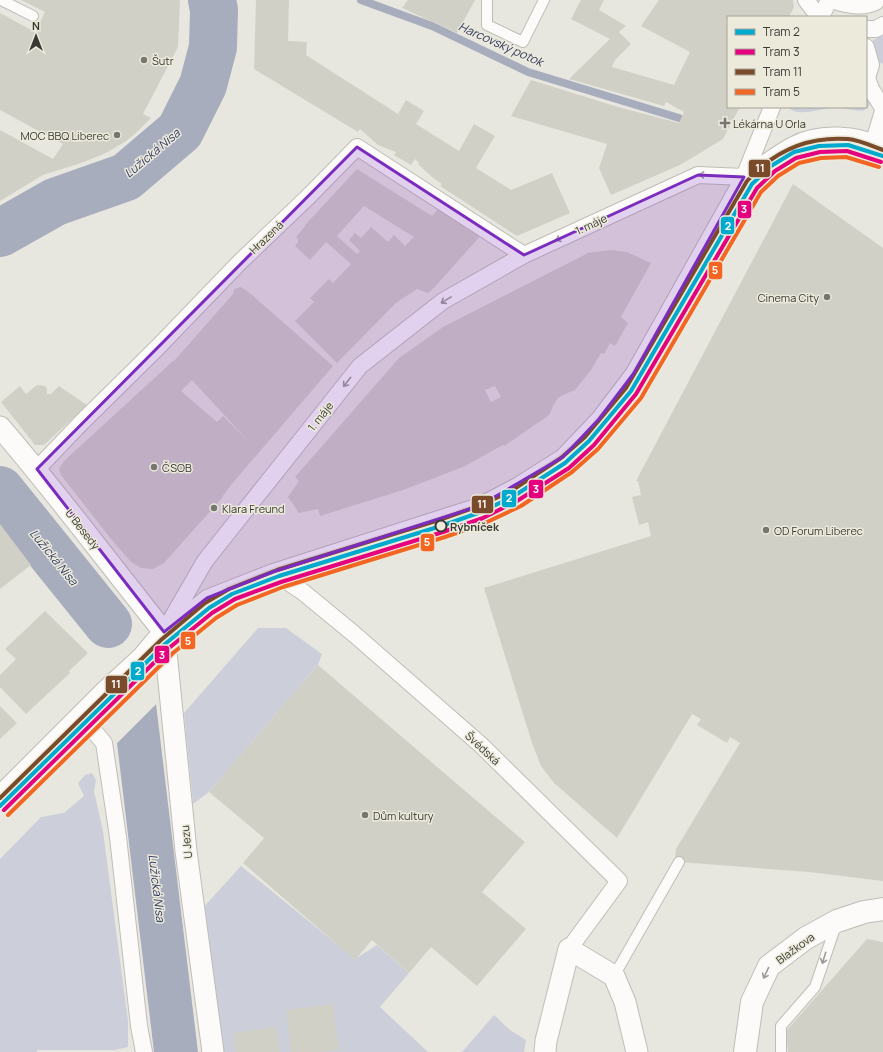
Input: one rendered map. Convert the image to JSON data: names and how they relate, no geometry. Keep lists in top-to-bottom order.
{
  "streets": {
    "street": [
      "1. máje",
      "Hrazená",
      "U Besedy",
      "Švédská",
      "U Jezu",
      "Blažkova"
    ]
  },
  "crossings": [
    ["1. máje", "Hrazená"],
    ["1. máje", "U Besedy"],
    ["1. máje", "U Jezu"],
    ["Hrazená", "U Besedy"],
    ["U Besedy", "U Jezu"]
  ],
  "one_way": ["Blažkova"],
  "water": ["Harcovský potok", "Lužická Nisa"],
  "places": {
    "other": [
      "Šutr",
      "MOC BBQ Liberec",
      "Cinema City",
      "ČSOB",
      "Klara Freund",
      "Rybníček",
      "OD Forum Liberec",
      "Dům kultury"
    ],
    "health": ["Lékárna U Orla"]
  },
  "lines": [
    "tram line 11",
    "tram line 2",
    "tram line 3",
    "tram line 5"
  ],
  "legend": [
    "Tram 2",
    "Tram 3",
    "Tram 11",
    "Tram 5"
  ],
  "north": "top"
}
